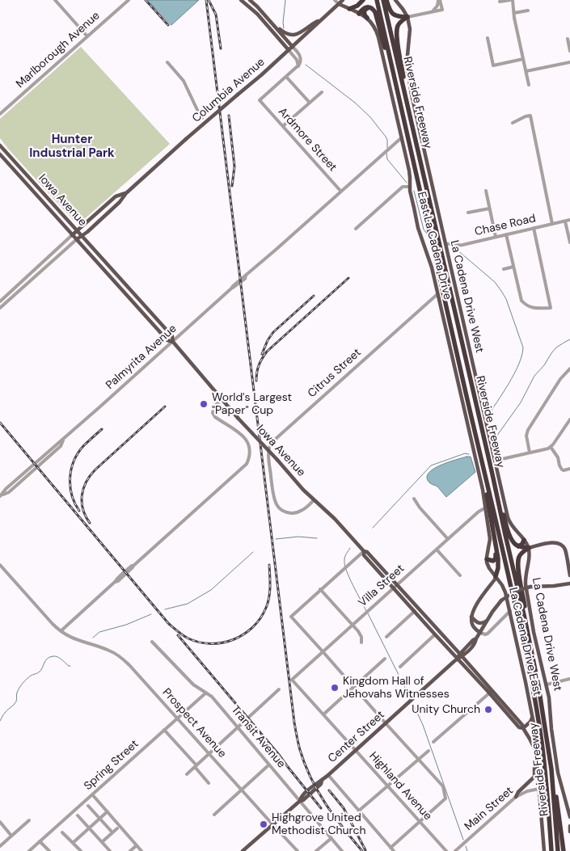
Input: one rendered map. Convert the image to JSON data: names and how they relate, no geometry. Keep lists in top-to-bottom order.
{
  "streets": {
    "highway": ["Riverside Freeway"],
    "main road": [
      "Columbia Avenue",
      "Iowa Avenue",
      "East La Cadena Drive",
      "La Cadena Drive West",
      "La Cadena Drive East",
      "Center Street"
    ],
    "street": [
      "Marlborough Avenue",
      "Ardmore Street",
      "Chase Road",
      "Palmyrita Avenue",
      "Citrus Street",
      "Villa Street",
      "Prospect Avenue",
      "Transit Avenue",
      "Spring Street",
      "Highland Avenue",
      "Main Street"
    ]
  },
  "crossings": [
    ["Columbia Avenue", "Iowa Avenue"],
    ["Columbia Avenue", "East La Cadena Drive"],
    ["Ardmore Street", "Palmyrita Avenue"],
    ["Iowa Avenue", "Palmyrita Avenue"],
    ["Iowa Avenue", "Citrus Street"],
    ["Iowa Avenue", "Villa Street"],
    ["Iowa Avenue", "La Cadena Drive East"],
    ["Iowa Avenue", "Center Street"],
    ["Chase Road", "La Cadena Drive West"],
    ["East La Cadena Drive", "Palmyrita Avenue"],
    ["East La Cadena Drive", "Citrus Street"],
    ["East La Cadena Drive", "Villa Street"],
    ["Villa Street", "Highland Avenue"],
    ["La Cadena Drive East", "Center Street"],
    ["Prospect Avenue", "Center Street"],
    ["Prospect Avenue", "Spring Street"],
    ["Transit Avenue", "Center Street"],
    ["Transit Avenue", "Spring Street"],
    ["Center Street", "Highland Avenue"]
  ],
  "districts": ["Hunter Industrial Park"],
  "places": [
    "World's Largest \"Paper\" Cup",
    "Kingdom Hall of Jehovahs Witnesses",
    "Unity Church",
    "Highgrove United Methodist Church"
  ]
}
